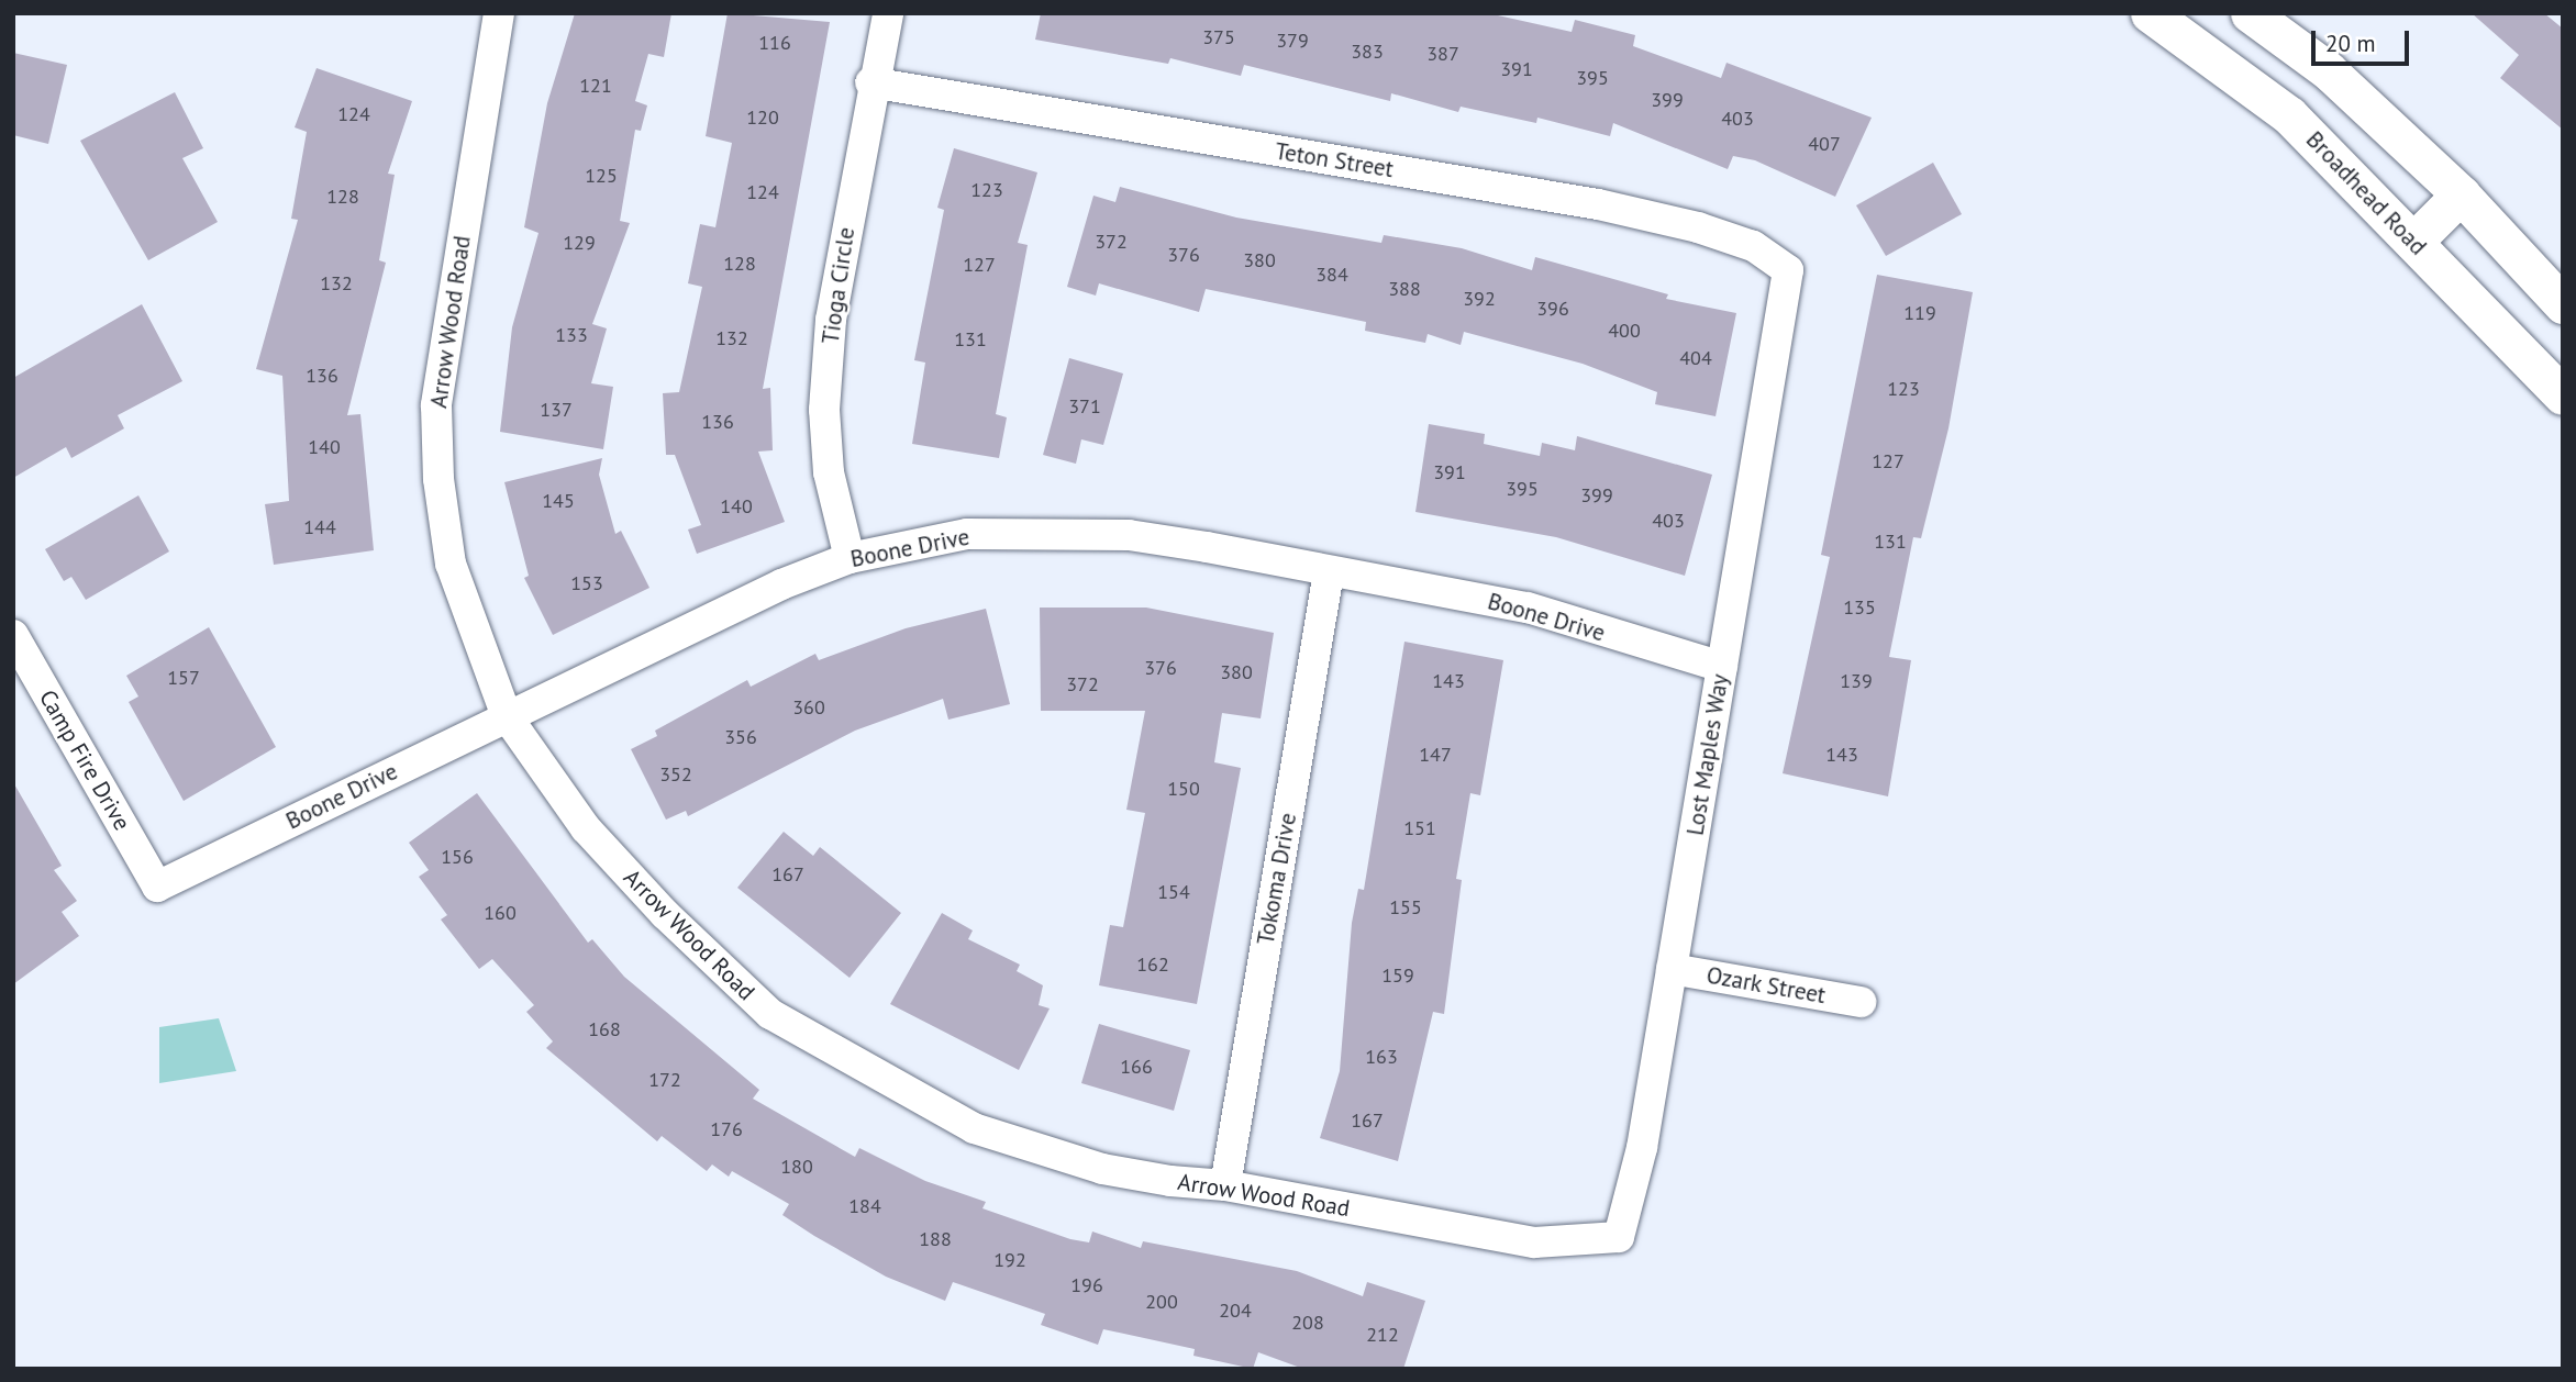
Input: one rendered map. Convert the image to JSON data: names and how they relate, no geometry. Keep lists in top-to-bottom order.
{
  "streets": {
    "street": [
      "Teton Street",
      "Broadhead Road",
      "Tioga Circle",
      "Arrow Wood Road",
      "Boone Drive",
      "Lost Maples Way",
      "Camp Fire Drive",
      "Tokoma Drive",
      "Ozark Street"
    ]
  },
  "crossings": [
    ["Teton Street", "Tioga Circle"],
    ["Teton Street", "Lost Maples Way"],
    ["Tioga Circle", "Boone Drive"],
    ["Arrow Wood Road", "Boone Drive"],
    ["Arrow Wood Road", "Lost Maples Way"],
    ["Arrow Wood Road", "Tokoma Drive"],
    ["Boone Drive", "Lost Maples Way"],
    ["Boone Drive", "Camp Fire Drive"],
    ["Boone Drive", "Tokoma Drive"],
    ["Lost Maples Way", "Ozark Street"]
  ],
  "house_numbers": [
    "375",
    "379",
    "116",
    "383",
    "387",
    "391",
    "395",
    "121",
    "399",
    "124",
    "120",
    "403",
    "407",
    "125",
    "123",
    "124",
    "128",
    "372",
    "129",
    "376",
    "380",
    "128",
    "127",
    "384",
    "132",
    "388",
    "392",
    "396",
    "119",
    "400",
    "133",
    "132",
    "131",
    "404",
    "136",
    "123",
    "371",
    "137",
    "136",
    "140",
    "127",
    "391",
    "395",
    "399",
    "145",
    "140",
    "403",
    "144",
    "131",
    "153",
    "135",
    "376",
    "380",
    "157",
    "143",
    "139",
    "372",
    "360",
    "356",
    "147",
    "143",
    "352",
    "150",
    "151",
    "156",
    "167",
    "154",
    "155",
    "160",
    "162",
    "159",
    "168",
    "163",
    "166",
    "172",
    "167",
    "176",
    "180",
    "184",
    "188",
    "192",
    "196",
    "200",
    "204",
    "208",
    "212"
  ],
  "scale_bar": "20 m"
}
